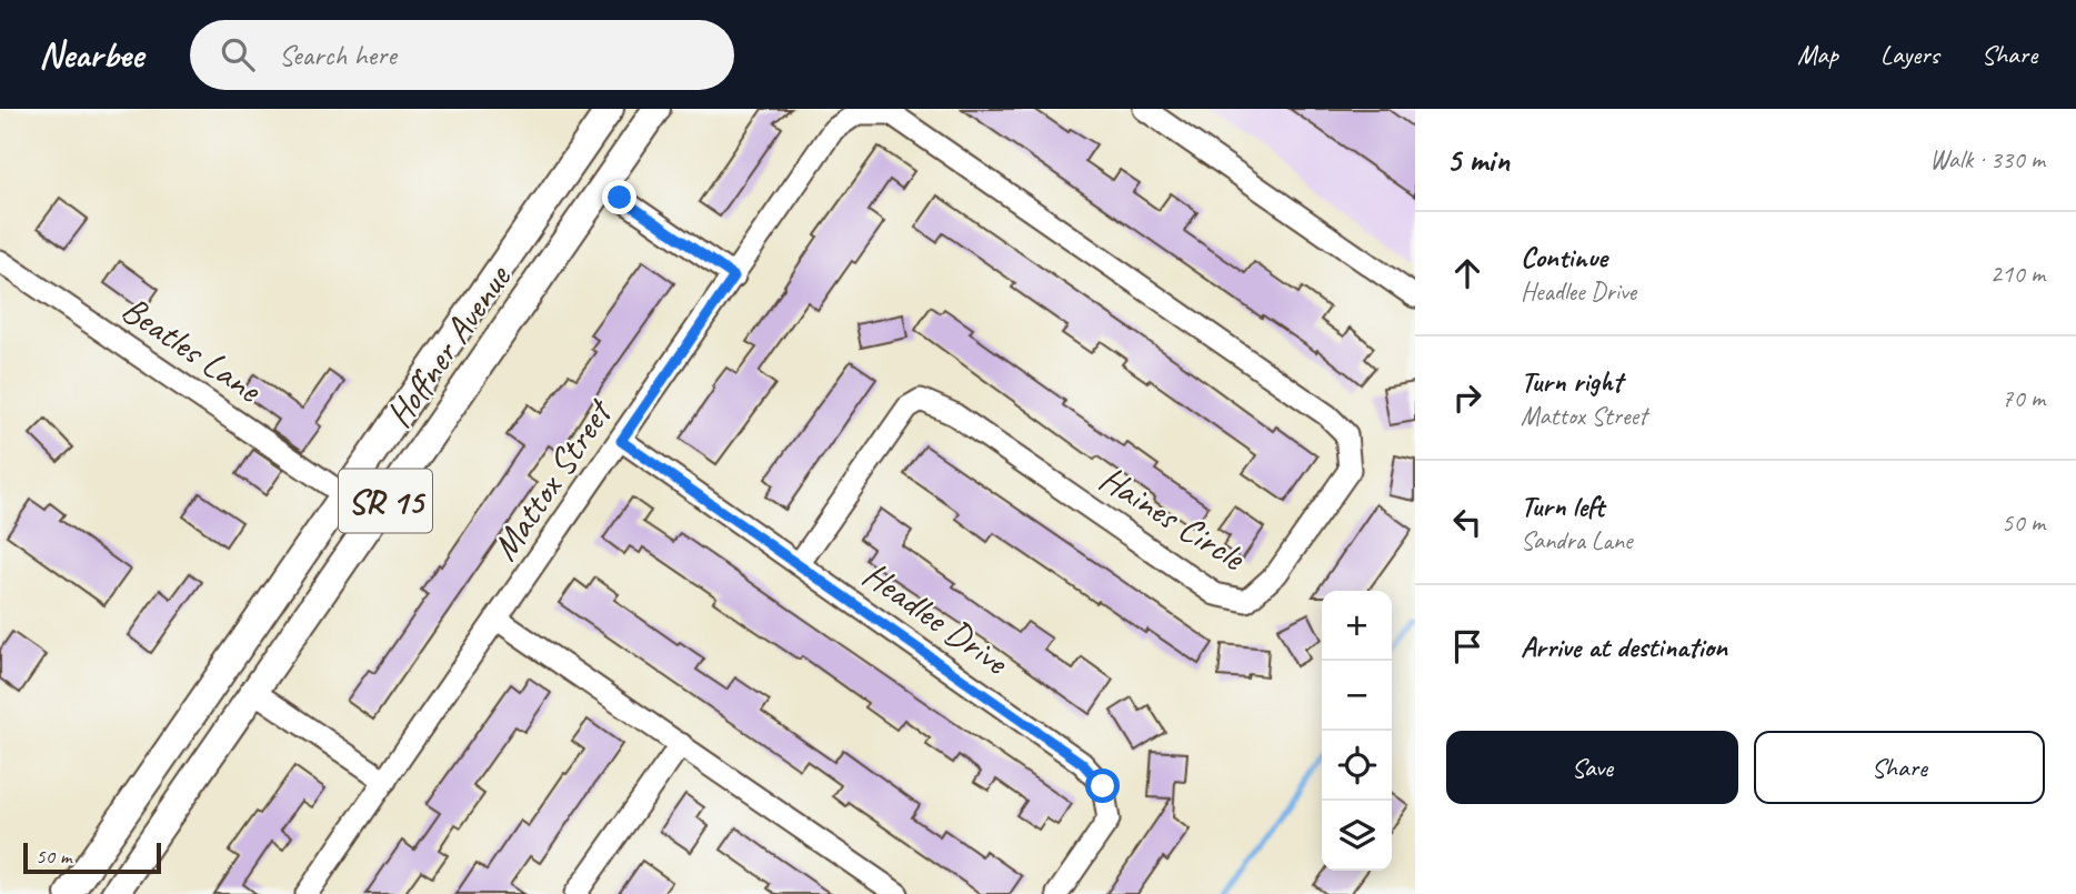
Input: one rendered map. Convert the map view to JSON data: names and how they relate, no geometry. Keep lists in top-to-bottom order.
{
  "streets": {
    "main road": ["Hoffner Avenue", "SR 15"],
    "street": [
      "Beatles Lane",
      "Mattox Street",
      "Haines Circle",
      "Headlee Drive"
    ]
  },
  "crossings": [
    ["Hoffner Avenue", "Beatles Lane"],
    ["Mattox Street", "Haines Circle"],
    ["Mattox Street", "Headlee Drive"],
    ["Haines Circle", "Headlee Drive"]
  ],
  "scale_bar": "50 m",
  "page": {
    "header": "Nearbee",
    "search": "Search here",
    "nav": ["Map", "Layers", "Share"],
    "heading": ["5 min", "Walk · 330 m"],
    "list": [
      ["Continue", "Headlee Drive", "210 m"],
      ["Turn right", "Mattox Street", "70 m"],
      ["Turn left", "Sandra Lane", "50 m"],
      "Arrive at destination"
    ],
    "map_buttons": ["+", "−"],
    "buttons": ["Save", "Share"],
    "scale": "50 m"
  }
}
